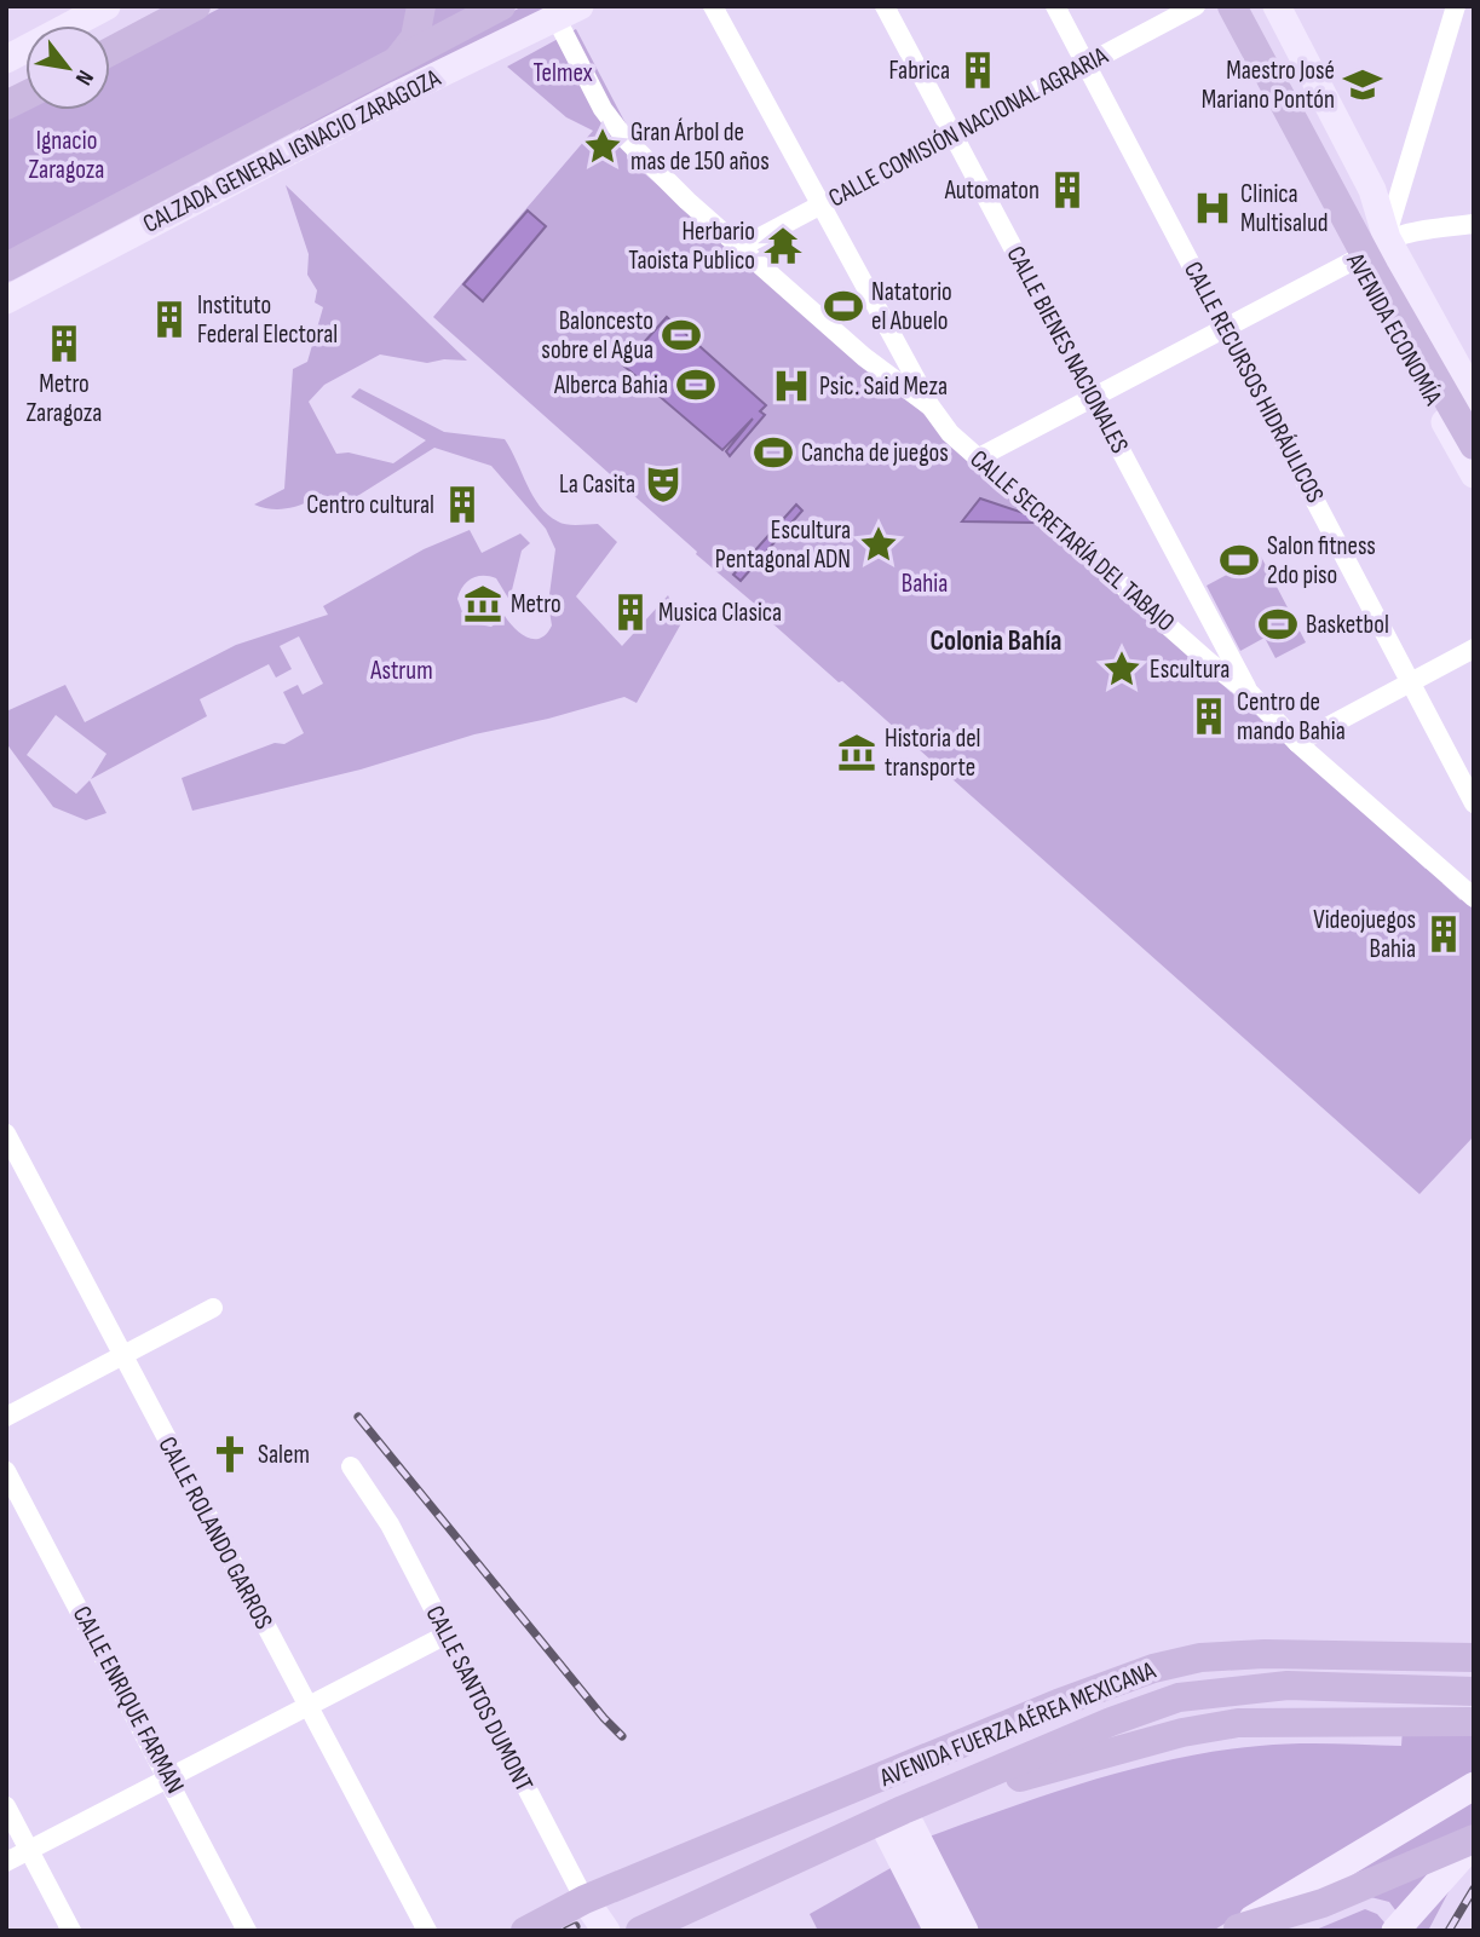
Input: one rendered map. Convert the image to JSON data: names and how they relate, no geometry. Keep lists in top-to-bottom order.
{
  "streets": {
    "main road": [
      "CALZADA GENERAL IGNACIO ZARAGOZA",
      "AVENIDA ECONOMÍA",
      "CALLE SANTOS DUMONT",
      "AVENIDA FUERZA AÉREA MEXICANA"
    ],
    "street": [
      "CALLE COMISIÓN NACIONAL AGRARIA",
      "CALLE BIENES NACIONALES",
      "CALLE RECURSOS HIDRÁULICOS",
      "CALLE SECRETARÍA DEL TABAJO",
      "CALLE ROLANDO GARROS",
      "CALLE ENRIQUE FARMAN"
    ]
  },
  "crossings": [
    ["CALLE COMISIÓN NACIONAL AGRARIA", "CALLE BIENES NACIONALES"],
    ["CALLE COMISIÓN NACIONAL AGRARIA", "CALLE RECURSOS HIDRÁULICOS"],
    ["CALLE COMISIÓN NACIONAL AGRARIA", "CALLE SECRETARÍA DEL TABAJO"],
    ["CALZADA GENERAL IGNACIO ZARAGOZA", "CALLE SECRETARÍA DEL TABAJO"],
    ["CALLE BIENES NACIONALES", "CALLE SECRETARÍA DEL TABAJO"],
    ["CALLE SANTOS DUMONT", "AVENIDA FUERZA AÉREA MEXICANA"]
  ],
  "districts": ["Colonia Bahía"],
  "parks": [
    "Telmex",
    "Ignacio Zaragoza",
    "Bahia",
    "Astrum"
  ],
  "places": {
    "building": [
      "Fabrica",
      "Automaton",
      "Instituto Federal Electoral",
      "Metro Zaragoza",
      "Centro cultural",
      "Musica Clasica",
      "Centro de mando Bahia",
      "Videojuegos Bahia"
    ],
    "school or university": ["Maestro José Mariano Pontón"],
    "place": ["Gran Árbol de mas de 150 años", "Escultura Pentagonal ADN", "Escultura"],
    "hospital": ["Clinica Multisalud", "Psic. Said Meza"],
    "temple": ["Herbario Taoista Publico"],
    "sports": [
      "Natatorio el Abuelo",
      "Baloncesto sobre el Agua",
      "Alberca Bahia",
      "Cancha de juegos",
      "Salon fitness 2do piso",
      "Basketbol"
    ],
    "theatre": ["La Casita"],
    "museum": ["Metro", "Historia del transporte"],
    "church": ["Salem"]
  },
  "north": "bottom right"
}
